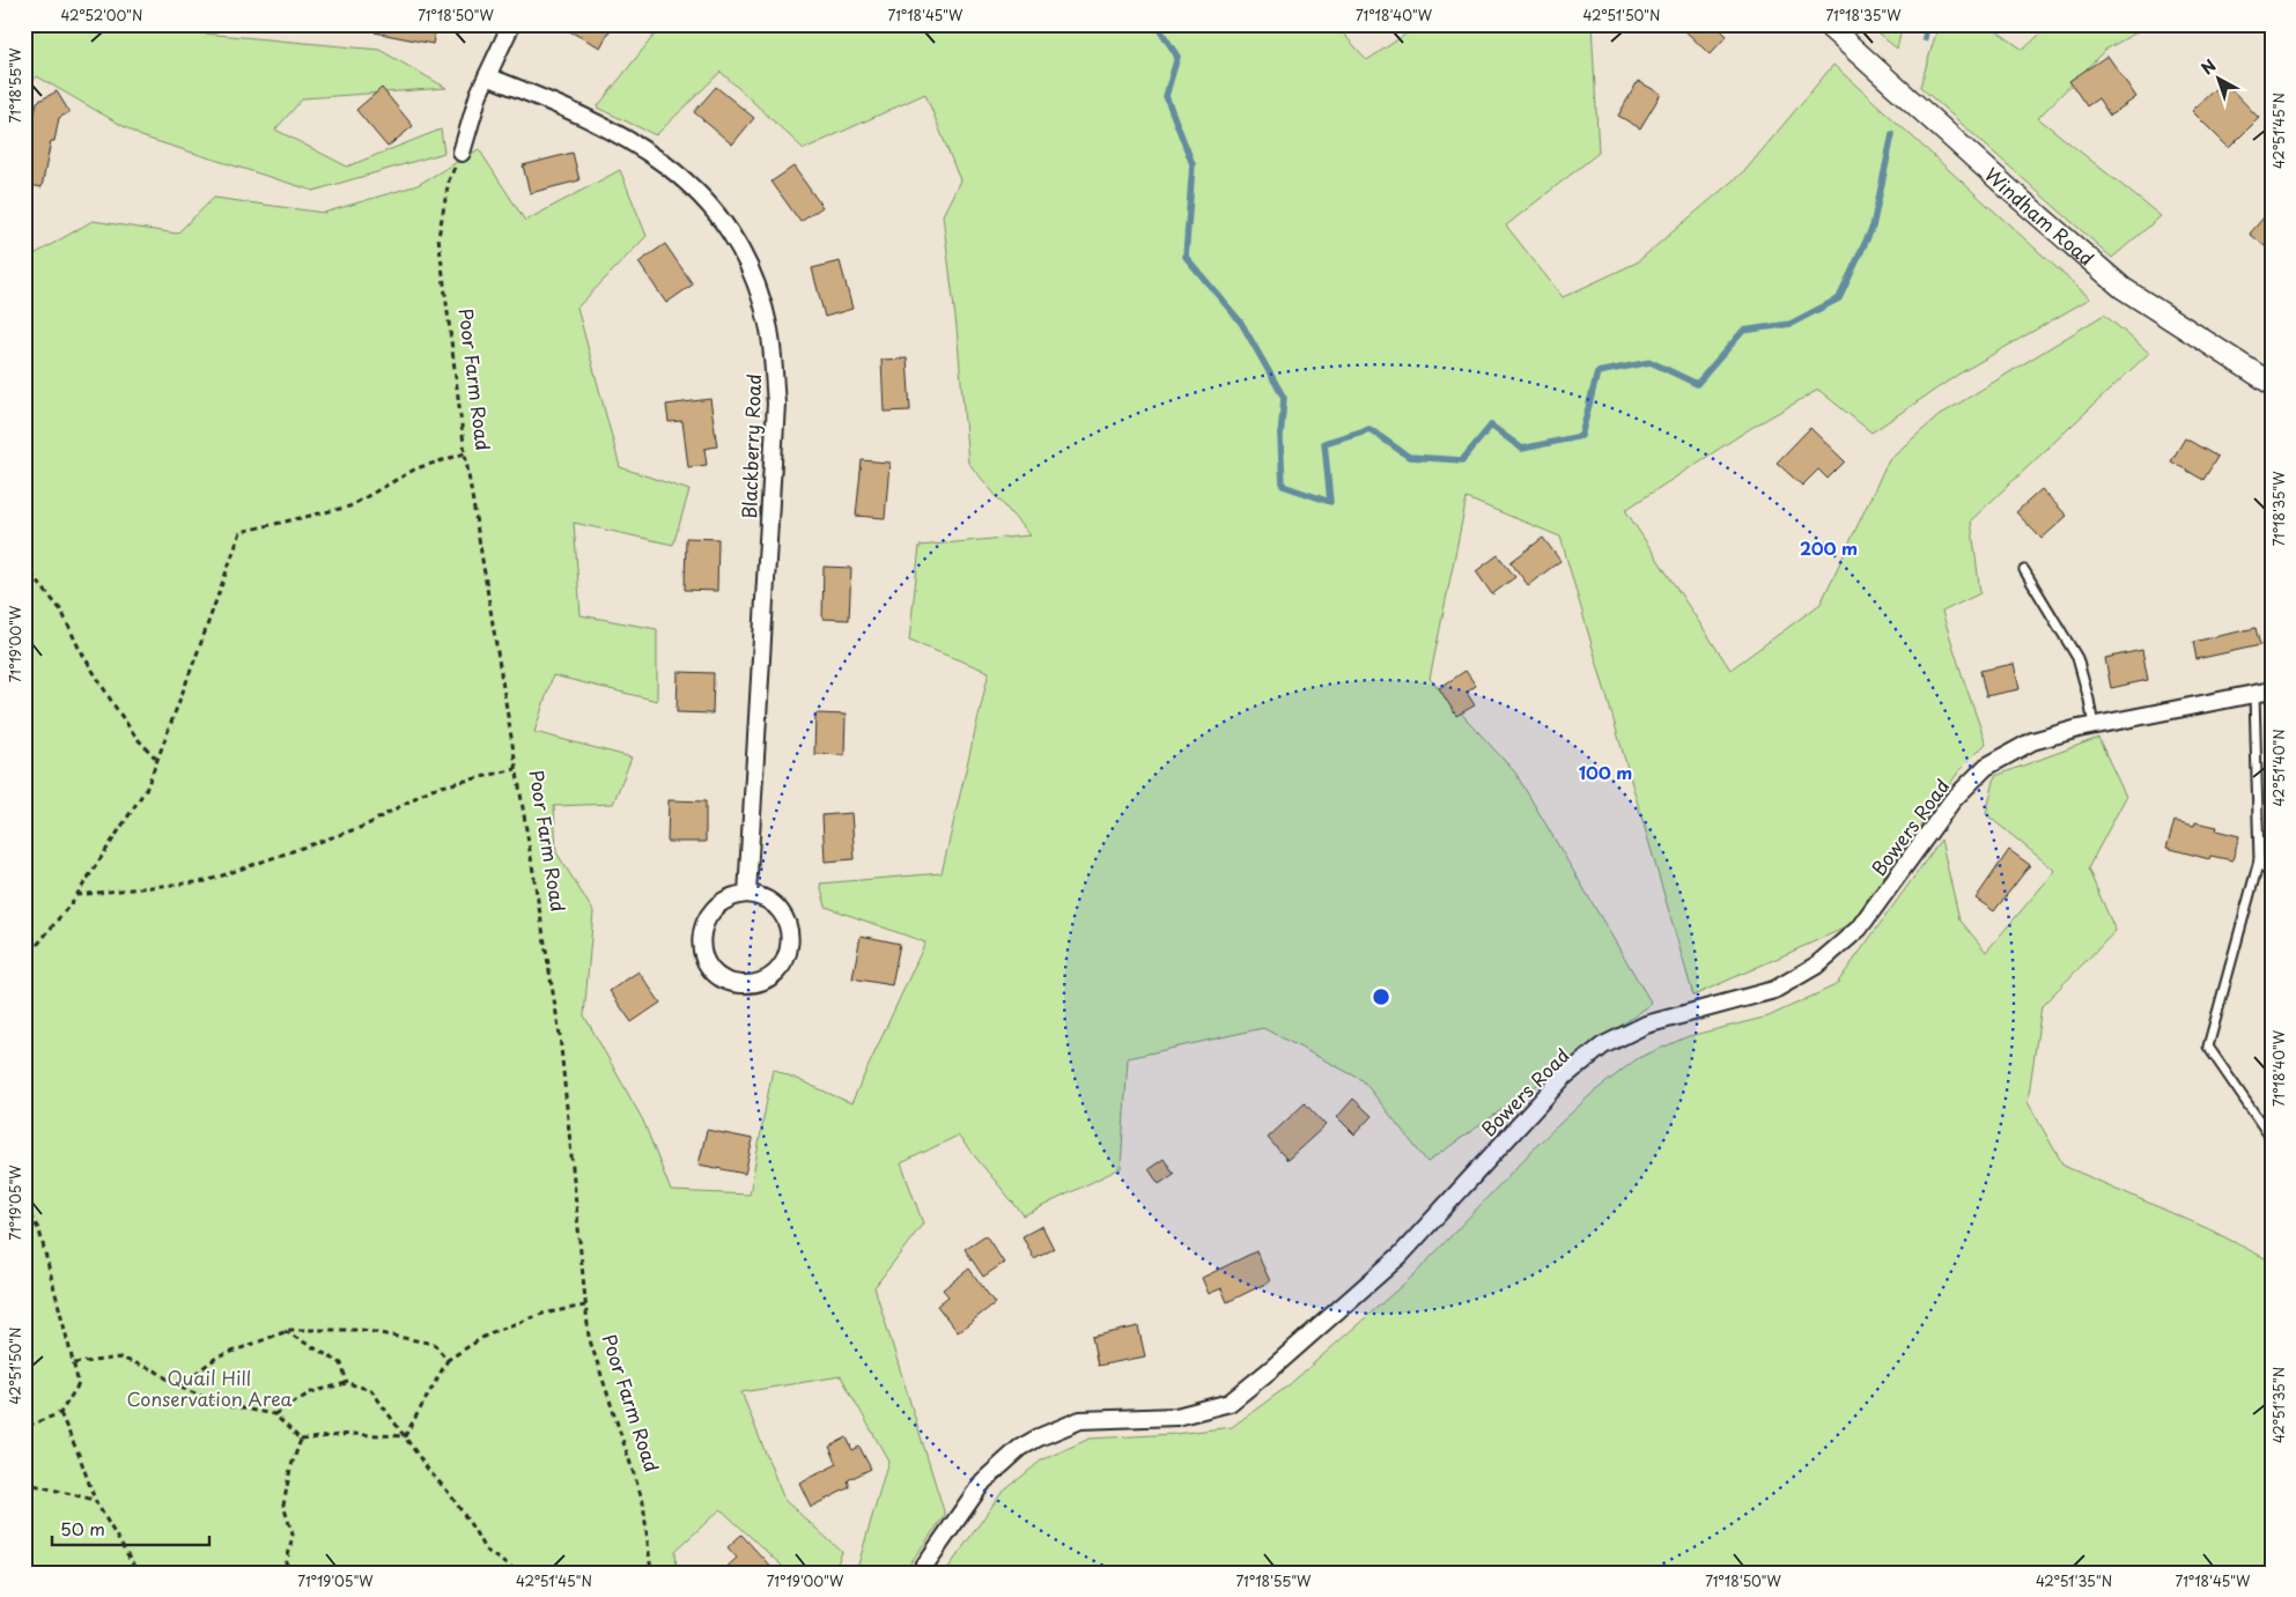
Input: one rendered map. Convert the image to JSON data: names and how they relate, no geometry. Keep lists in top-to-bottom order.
{
  "streets": {
    "street": ["Windham Road", "Blackberry Road", "Bowers Road"],
    "path": ["Poor Farm Road"]
  },
  "parks": ["Quail Hill Conservation Area"],
  "scale_bar": "50 m",
  "north": "top left",
  "coordinates": [
    "42°52'00\"N",
    "71°18'50\"W",
    "71°18'45\"W",
    "71°18'40\"W",
    "42°51'50\"N",
    "71°18'35\"W",
    "71°18'55\"W",
    "42°51'45\"N",
    "71°19'00\"W",
    "42°51'40\"N",
    "71°19'05\"W",
    "42°51'35\"N"
  ],
  "rings": ["200 m", "100 m"]
}
